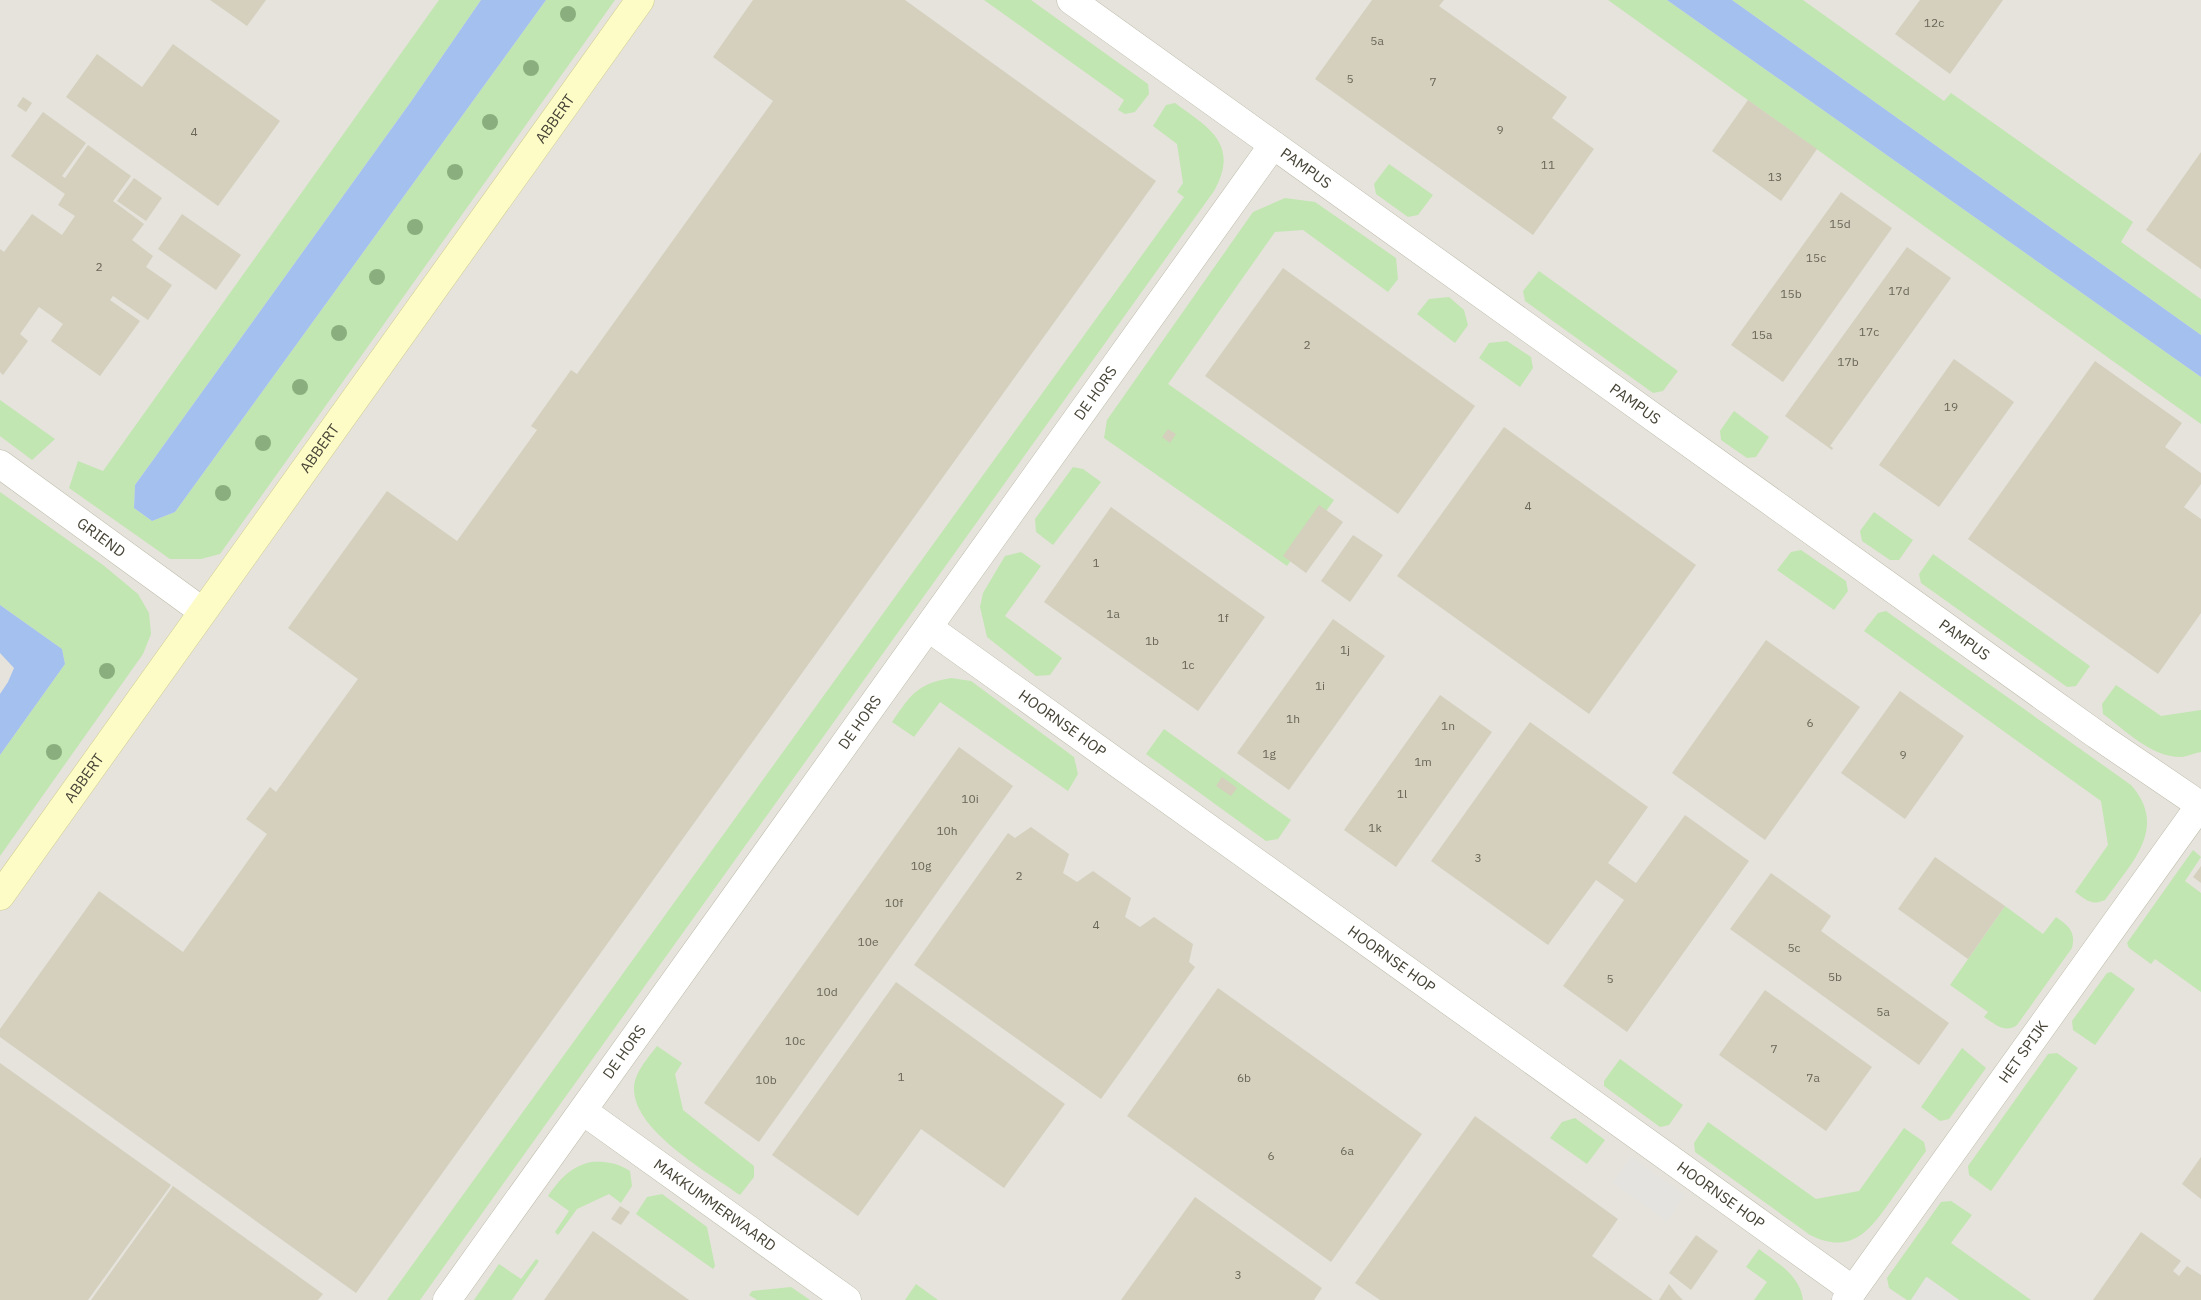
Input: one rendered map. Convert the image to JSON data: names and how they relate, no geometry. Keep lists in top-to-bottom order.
{
  "streets": {
    "street": [
      "ABBERT",
      "PAMPUS",
      "DE HORS",
      "GRIEND",
      "HOORNSE HOP",
      "HET SPIJK",
      "MAKKUMMERWAARD"
    ]
  },
  "crossings": [
    ["ABBERT", "GRIEND"],
    ["PAMPUS", "DE HORS"],
    ["PAMPUS", "HET SPIJK"],
    ["DE HORS", "HOORNSE HOP"],
    ["DE HORS", "MAKKUMMERWAARD"],
    ["HOORNSE HOP", "HET SPIJK"]
  ],
  "house_numbers": [
    "12c",
    "5a",
    "5",
    "7",
    "9",
    "4",
    "11",
    "13",
    "15d",
    "15c",
    "2",
    "17d",
    "15b",
    "17c",
    "15a",
    "2",
    "17b",
    "19",
    "4",
    "1",
    "1a",
    "1f",
    "1b",
    "1j",
    "1c",
    "1i",
    "1h",
    "6",
    "1n",
    "1g",
    "9",
    "1m",
    "1l",
    "10i",
    "1k",
    "10h",
    "3",
    "10g",
    "2",
    "10f",
    "4",
    "10e",
    "5c",
    "5b",
    "5",
    "10d",
    "5a",
    "10c",
    "7",
    "1",
    "6b",
    "7a",
    "10b",
    "6a",
    "6",
    "3"
  ]
}
